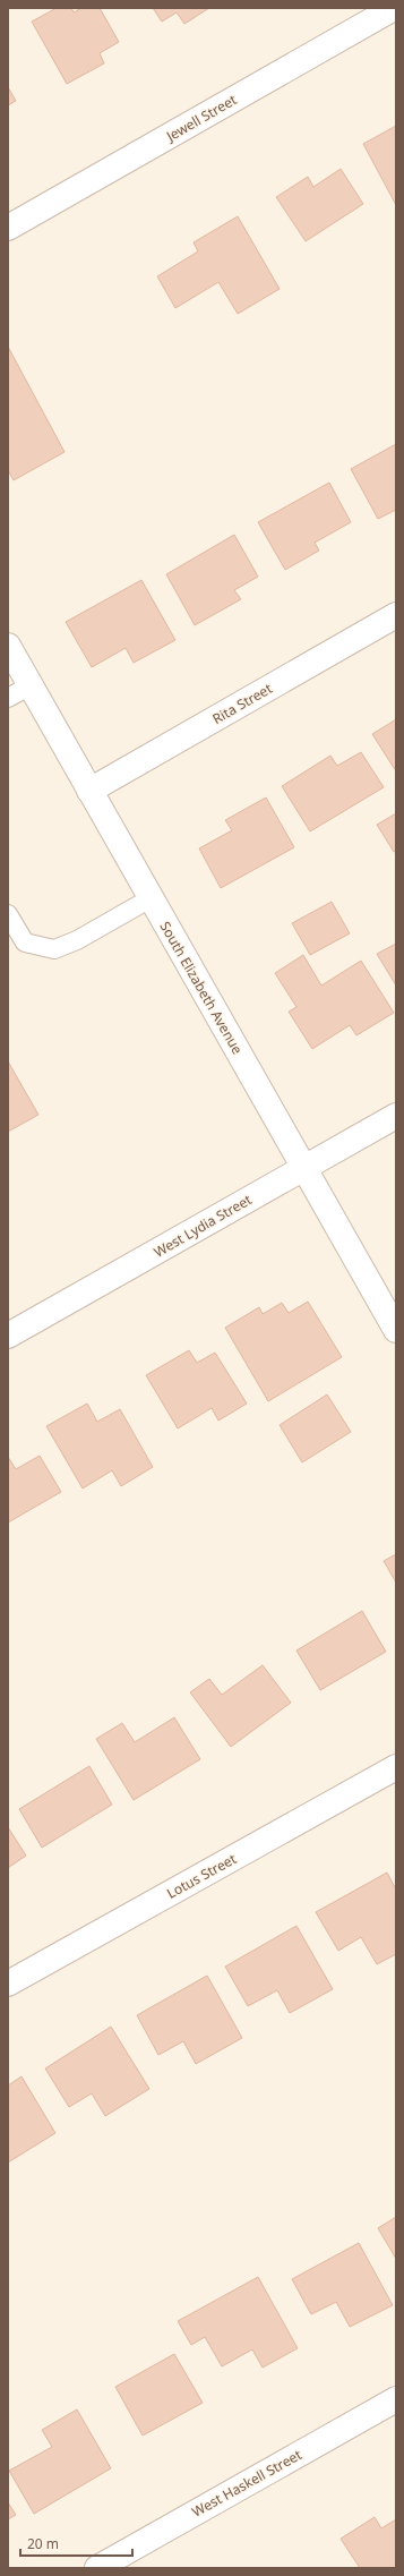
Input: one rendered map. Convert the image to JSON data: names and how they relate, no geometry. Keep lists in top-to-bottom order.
{
  "streets": {
    "street": [
      "Jewell Street",
      "Rita Street",
      "South Elizabeth Avenue",
      "West Lydia Street",
      "Lotus Street",
      "West Haskell Street"
    ]
  },
  "crossings": [
    ["Rita Street", "South Elizabeth Avenue"],
    ["South Elizabeth Avenue", "West Lydia Street"]
  ],
  "scale_bar": "20 m"
}
